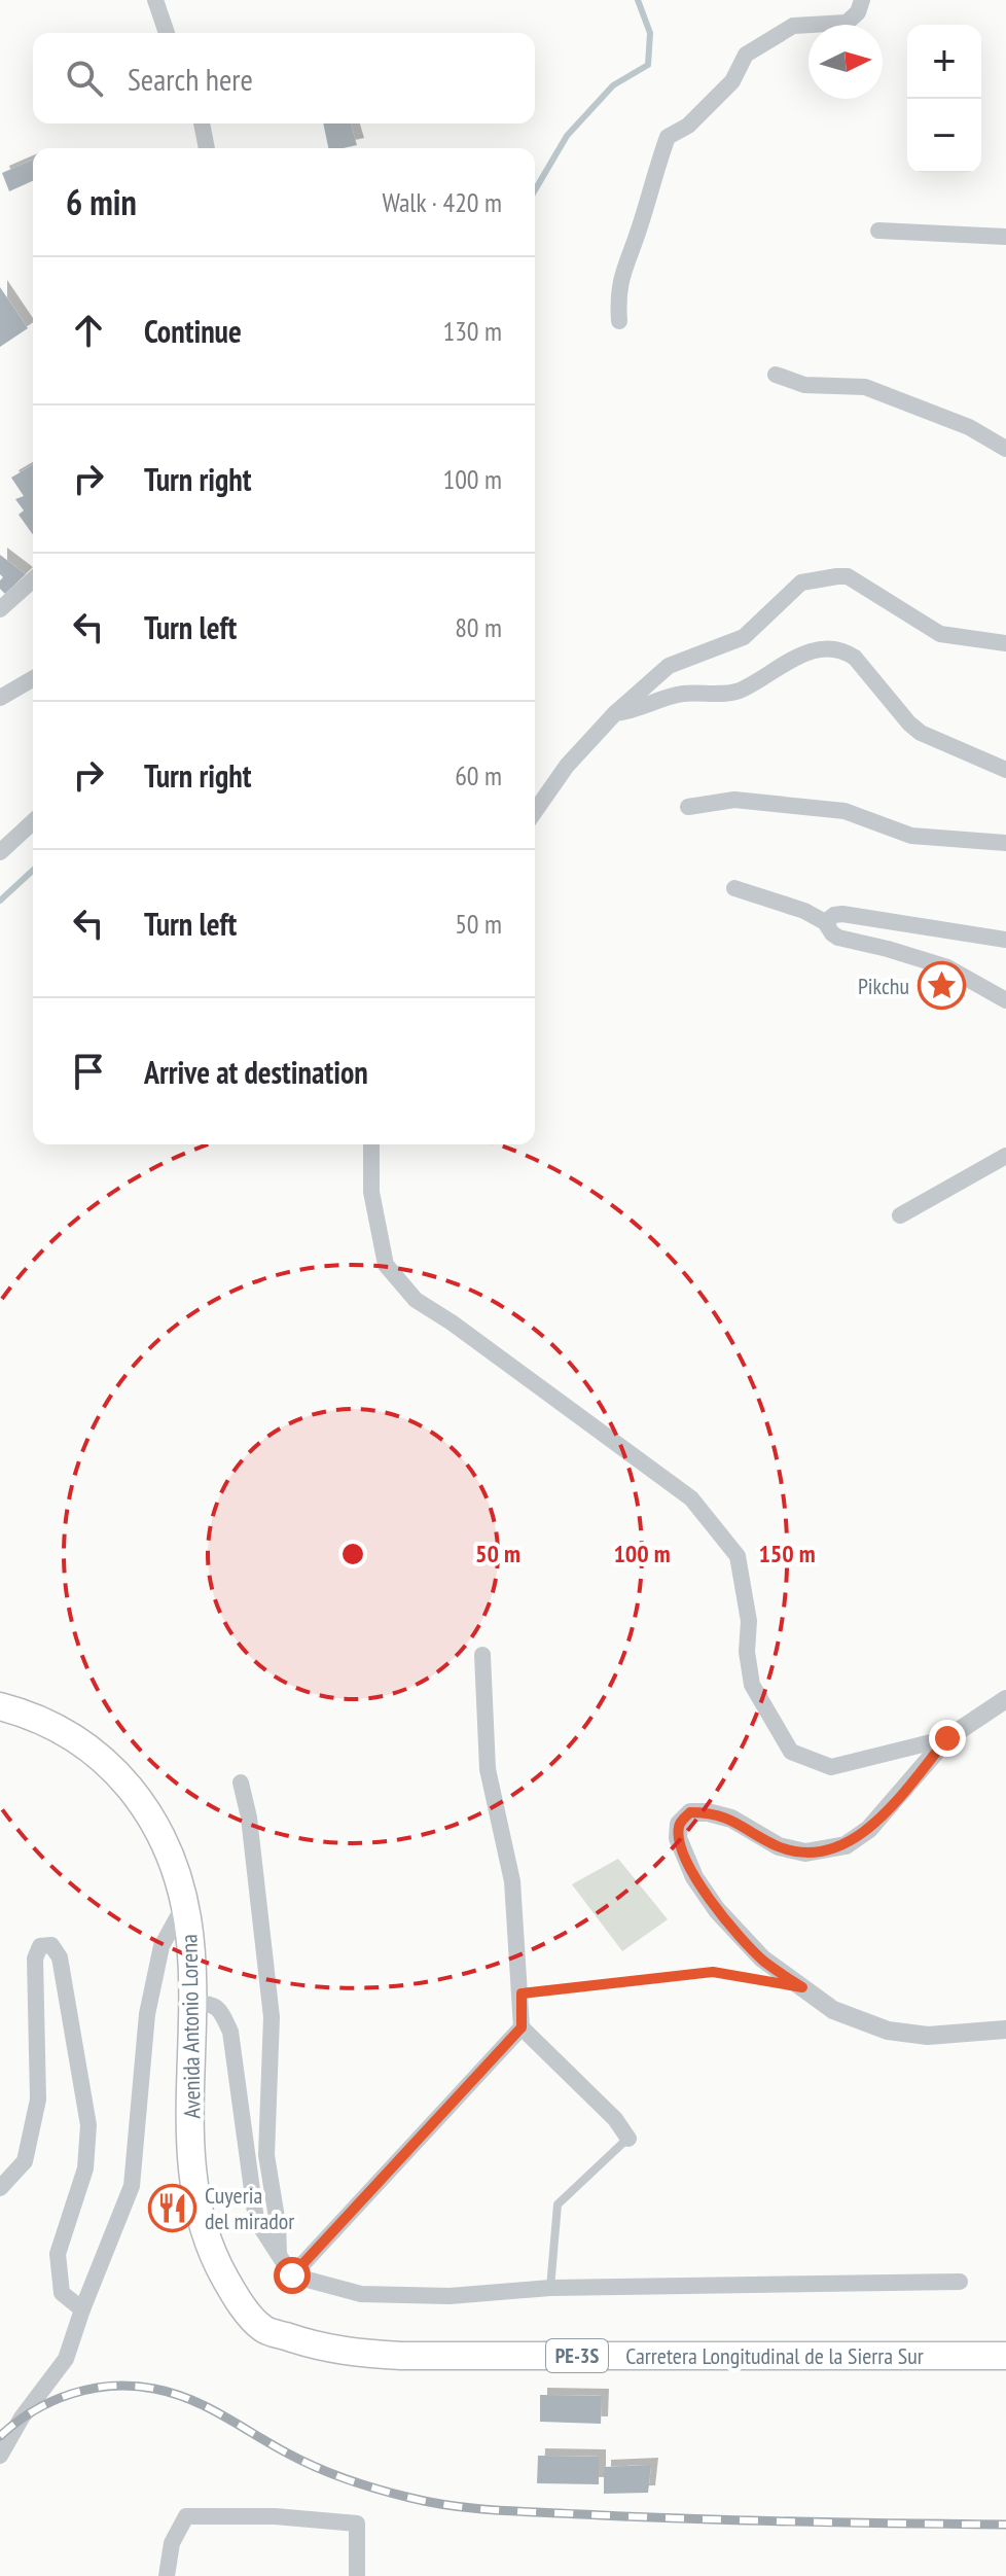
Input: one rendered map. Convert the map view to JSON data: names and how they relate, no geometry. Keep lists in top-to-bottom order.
{
  "streets": {
    "highway": ["Avenida Antonio Lorena", "PE-3S", "Carretera Longitudinal de la Sierra Sur"]
  },
  "crossings": [
    ["Avenida Antonio Lorena", "Carretera Longitudinal de la Sierra Sur"]
  ],
  "places": {
    "place": ["Pikchu"],
    "restaurant": ["Cuyeria del mirador"]
  },
  "north": "right",
  "page": {
    "map_buttons": ["+", "−"],
    "search": "Search here",
    "heading": ["6 min", "Walk · 420 m"],
    "list": [
      ["Continue", "130 m"],
      ["Turn right", "100 m"],
      ["Turn left", "80 m"],
      ["Turn right", "60 m"],
      ["Turn left", "50 m"],
      "Arrive at destination"
    ]
  },
  "rings": ["50 m", "100 m", "150 m"]
}
